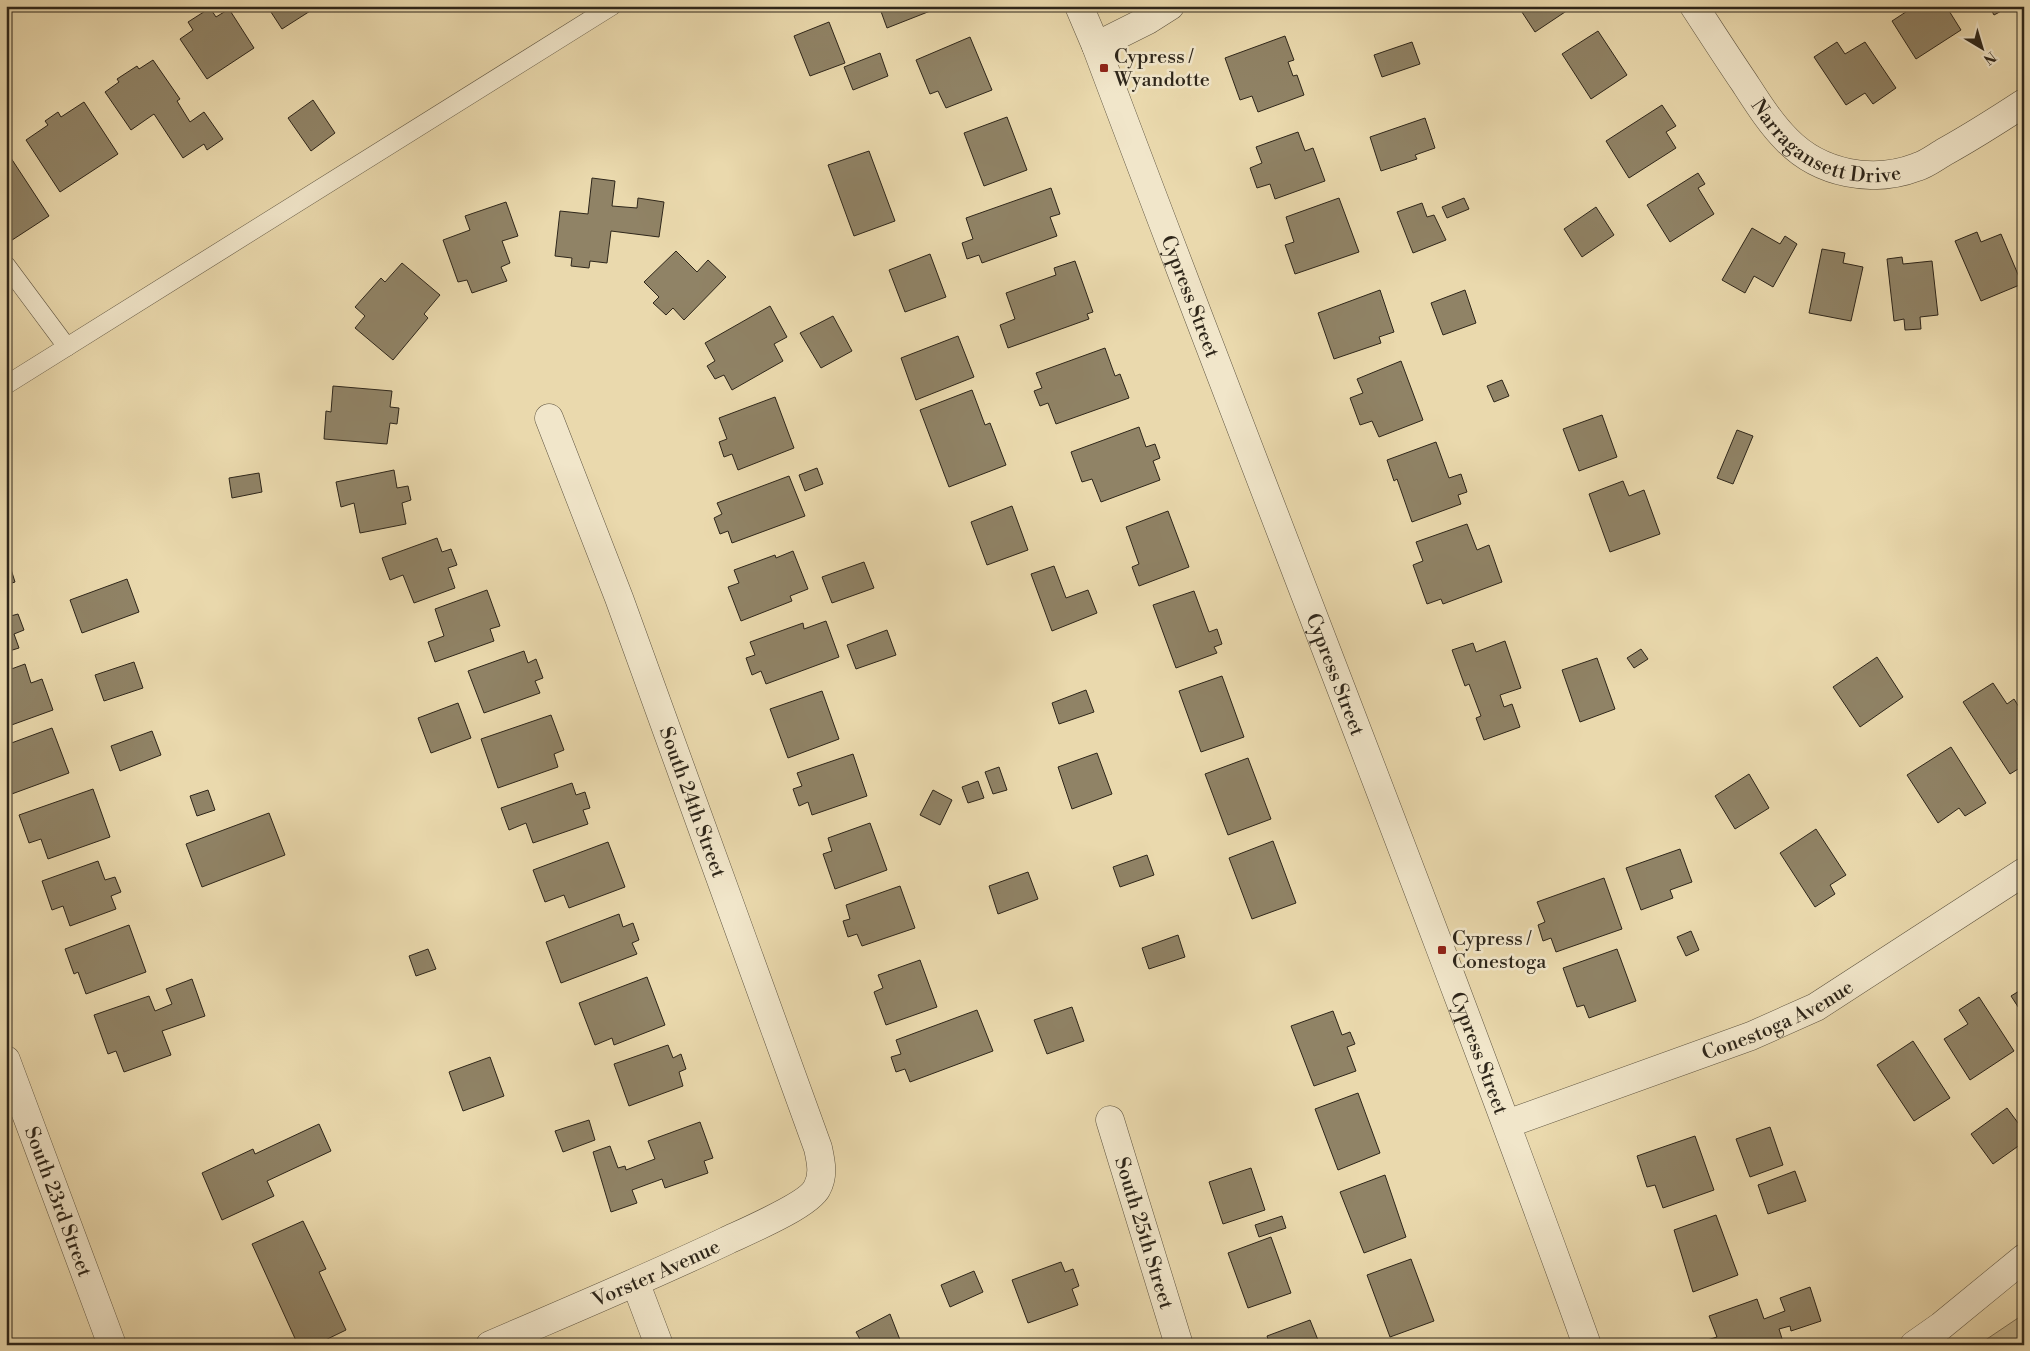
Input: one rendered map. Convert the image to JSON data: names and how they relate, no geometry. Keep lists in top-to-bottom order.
{
  "streets": {
    "street": [
      "Narragansett Drive",
      "Cypress Street",
      "South 24th Street",
      "Conestoga Avenue",
      "South 23rd Street",
      "South 25th Street",
      "Vorster Avenue"
    ]
  },
  "crossings": [
    ["Cypress Street", "Conestoga Avenue"],
    ["South 24th Street", "Vorster Avenue"]
  ],
  "places": {
    "transit": ["Cypress / Wyandotte", "Cypress / Conestoga"]
  },
  "north": "bottom right"
}
